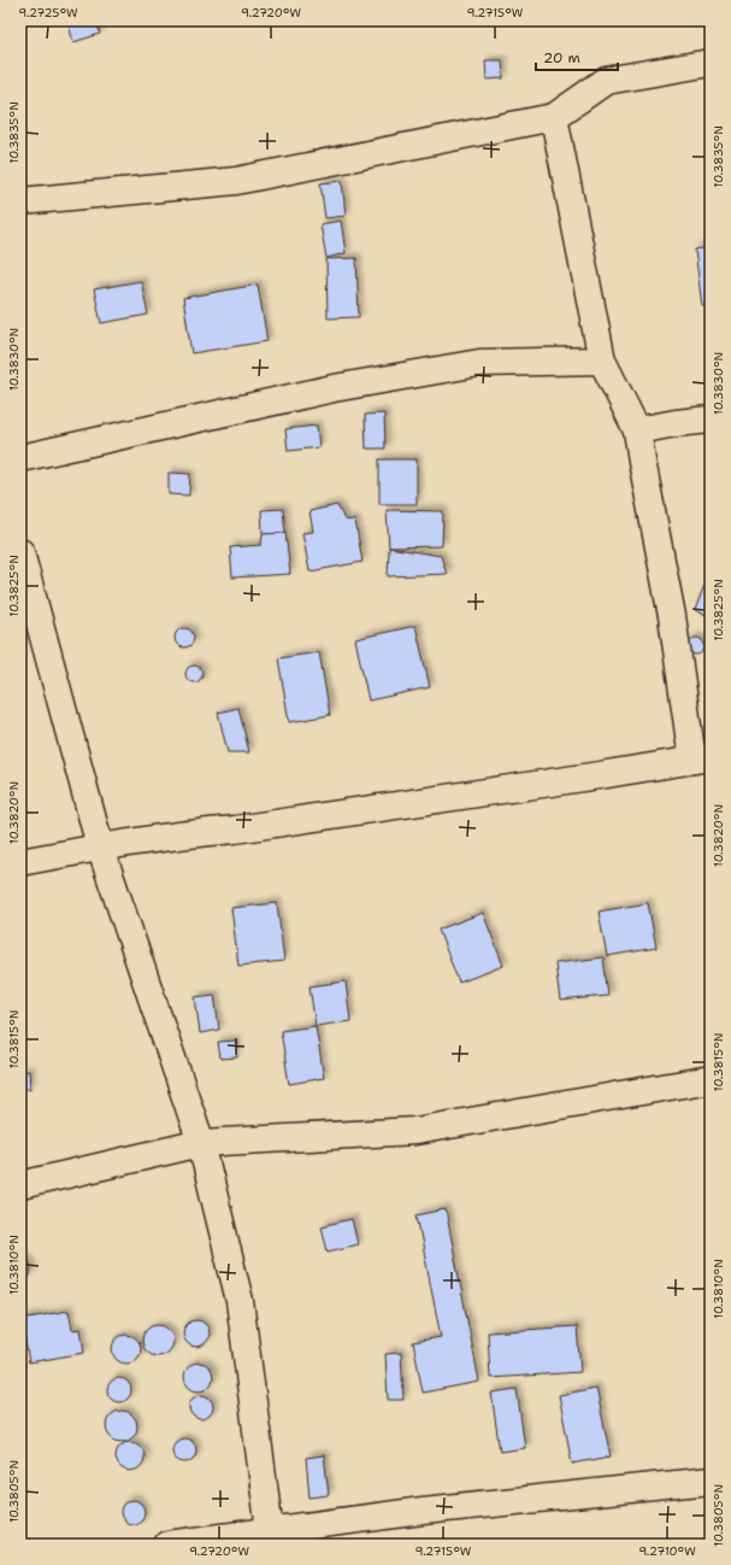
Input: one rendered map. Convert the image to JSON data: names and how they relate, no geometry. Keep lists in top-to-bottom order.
{
  "scale_bar": "20 m",
  "coordinates": [
    "9.2725°W",
    "9.2720°W",
    "9.2715°W",
    "10.3835°N",
    "10.3830°N",
    "10.3825°N",
    "10.3820°N",
    "10.3815°N",
    "10.3810°N",
    "10.3805°N",
    "9.2710°W"
  ]
}
